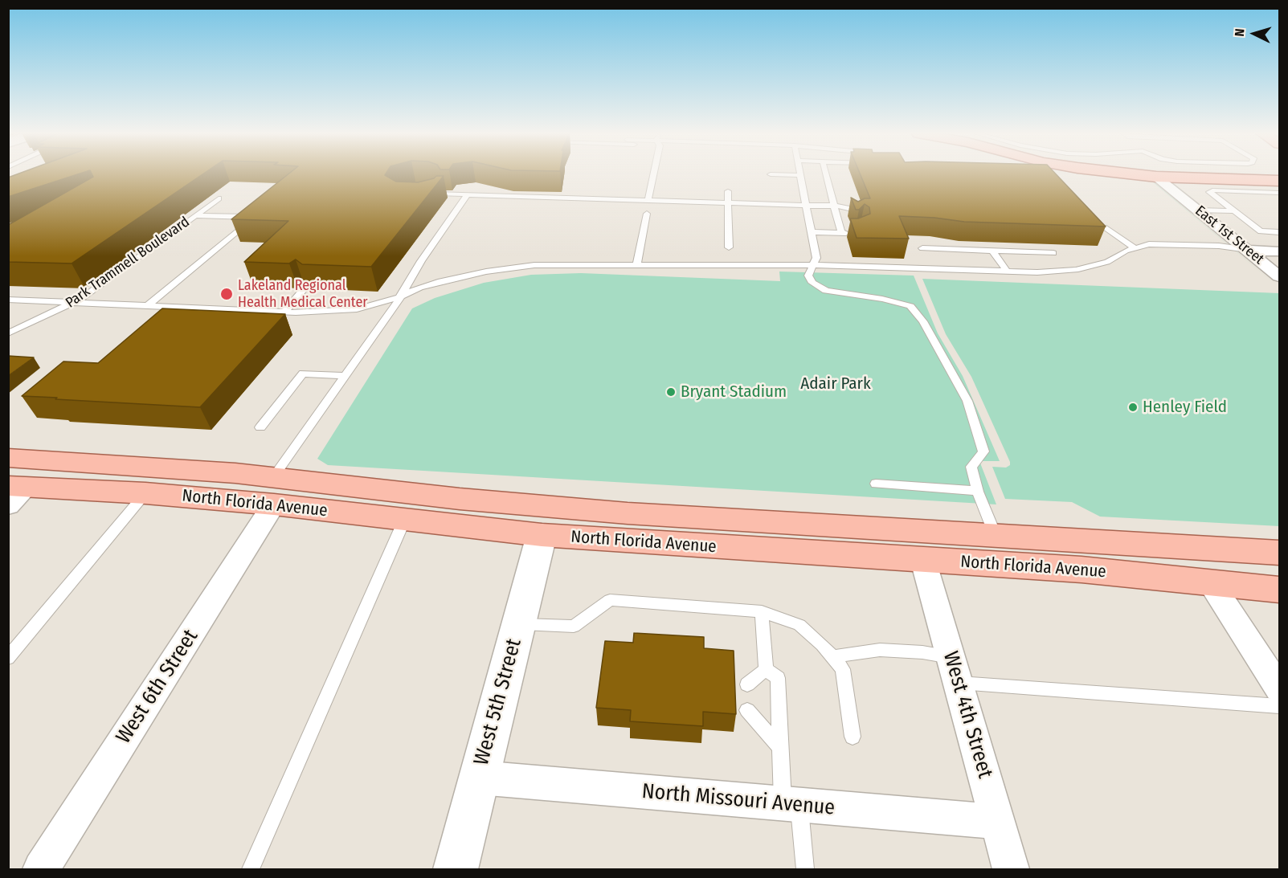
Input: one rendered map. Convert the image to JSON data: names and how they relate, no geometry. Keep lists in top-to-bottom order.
{
  "streets": {
    "main road": ["North Florida Avenue"],
    "street": [
      "East 1st Street",
      "West 6th Street",
      "West 5th Street",
      "West 4th Street",
      "North Missouri Avenue"
    ],
    "lane": ["Park Trammell Boulevard"]
  },
  "crossings": [
    ["North Florida Avenue", "West 6th Street"],
    ["North Florida Avenue", "West 5th Street"],
    ["North Florida Avenue", "West 4th Street"],
    ["West 5th Street", "North Missouri Avenue"],
    ["West 4th Street", "North Missouri Avenue"]
  ],
  "parks": ["Adair Park"],
  "places": ["Lakeland Regional Health Medical Center", "Bryant Stadium", "Henley Field"],
  "north": "left"
}
